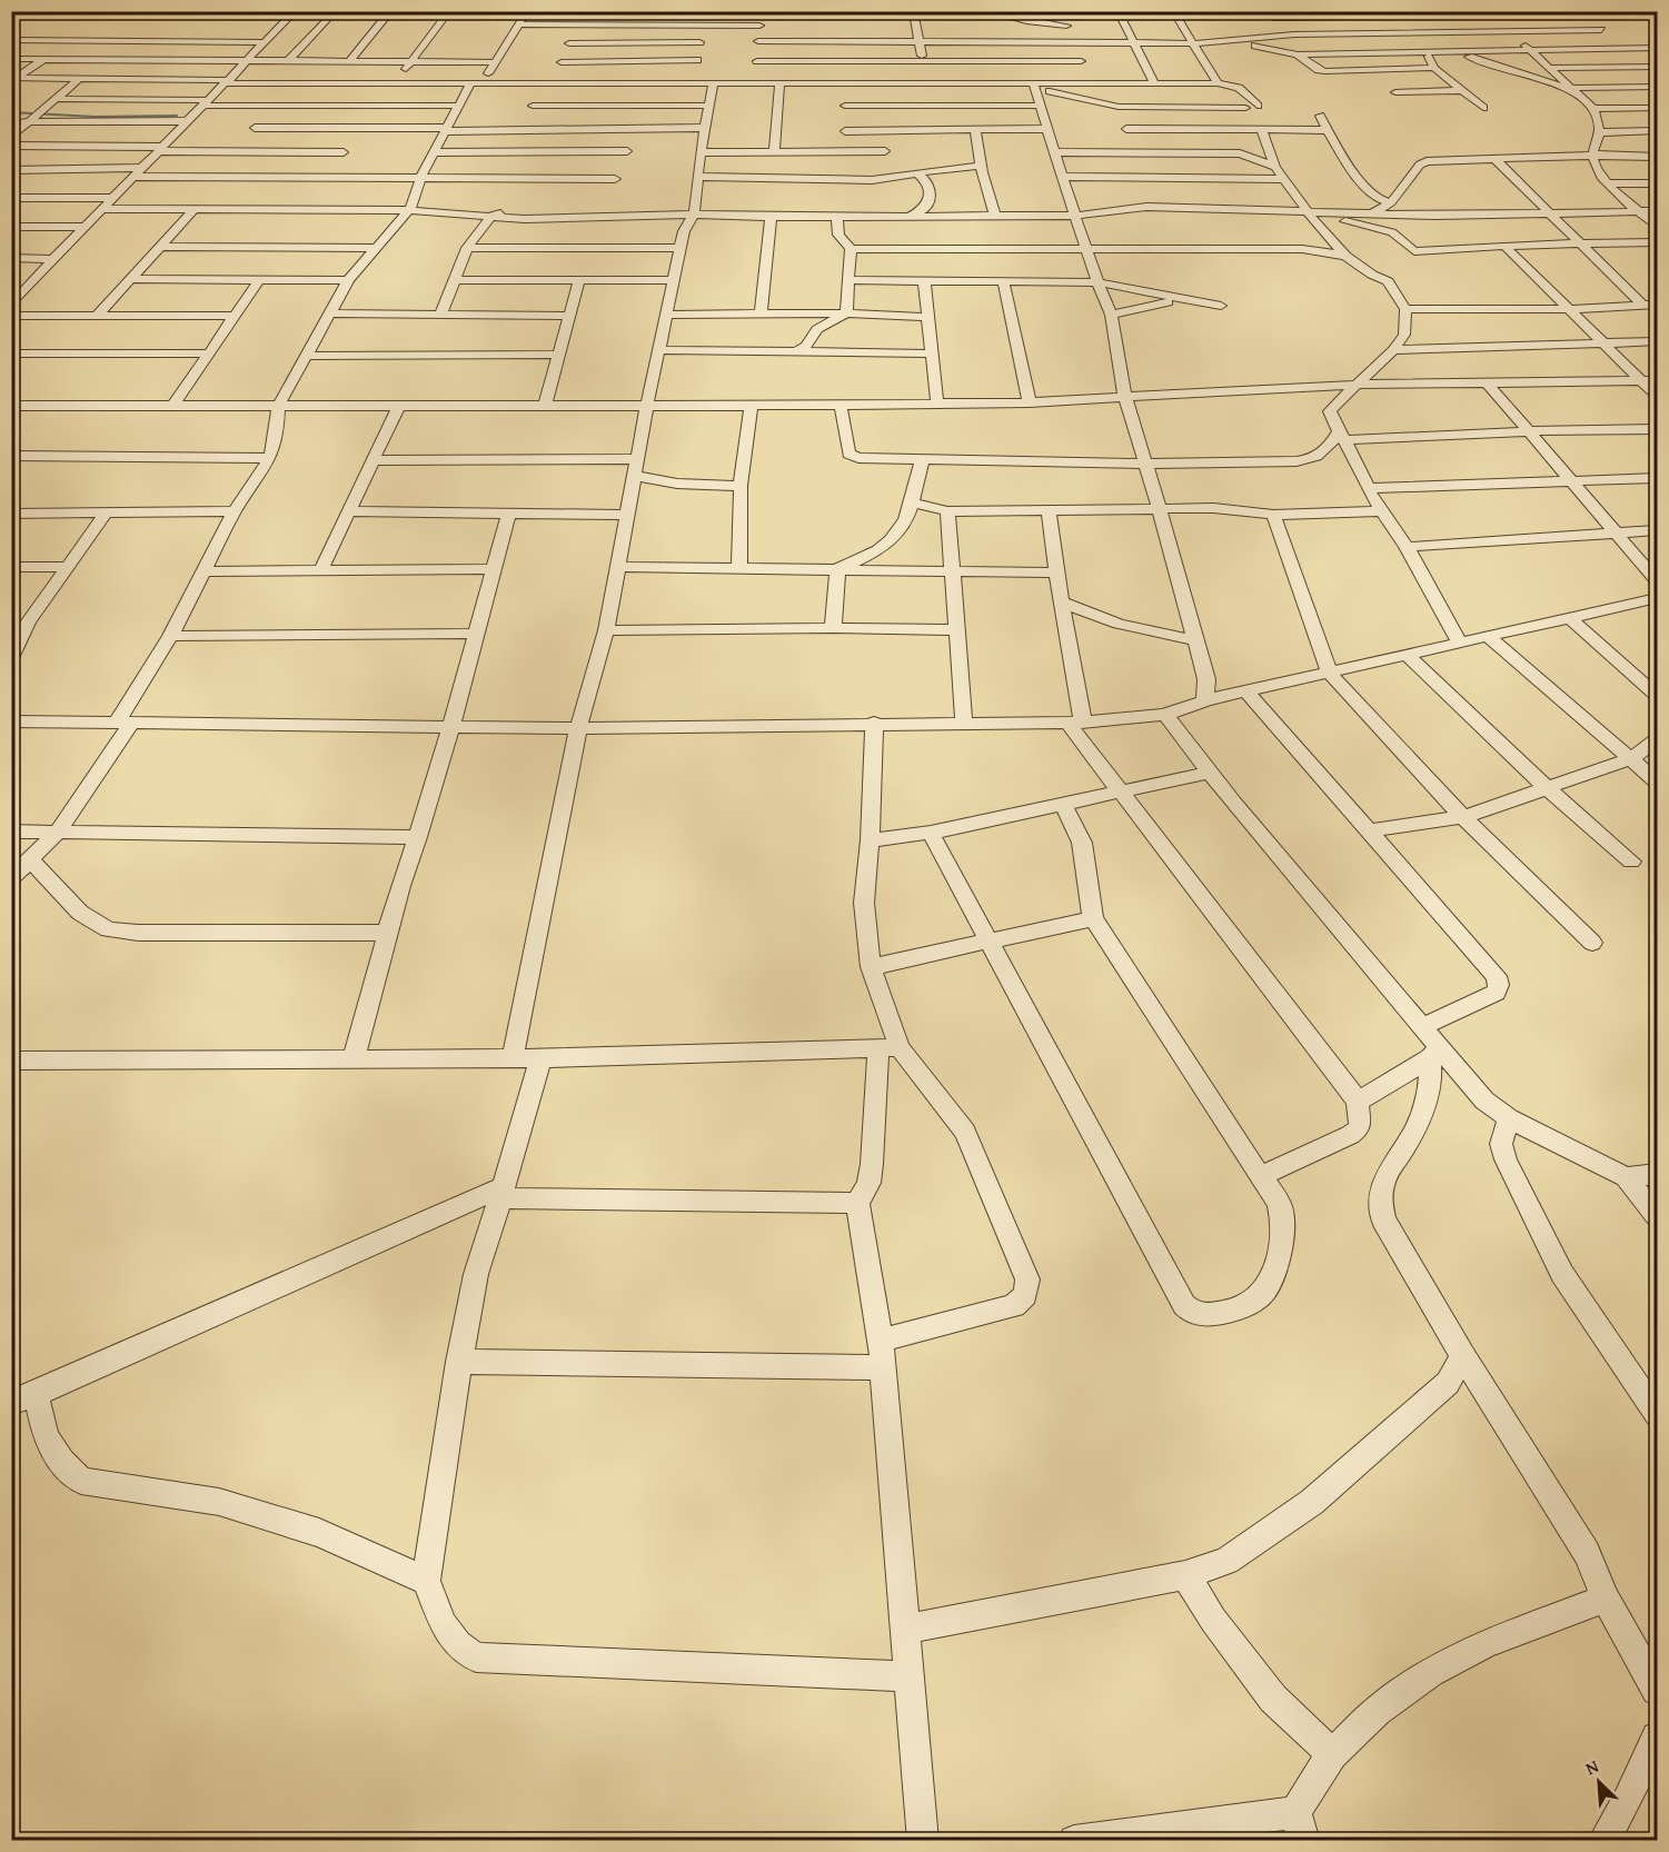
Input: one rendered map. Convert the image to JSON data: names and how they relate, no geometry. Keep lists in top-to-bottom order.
{
  "north": "top left"
}
